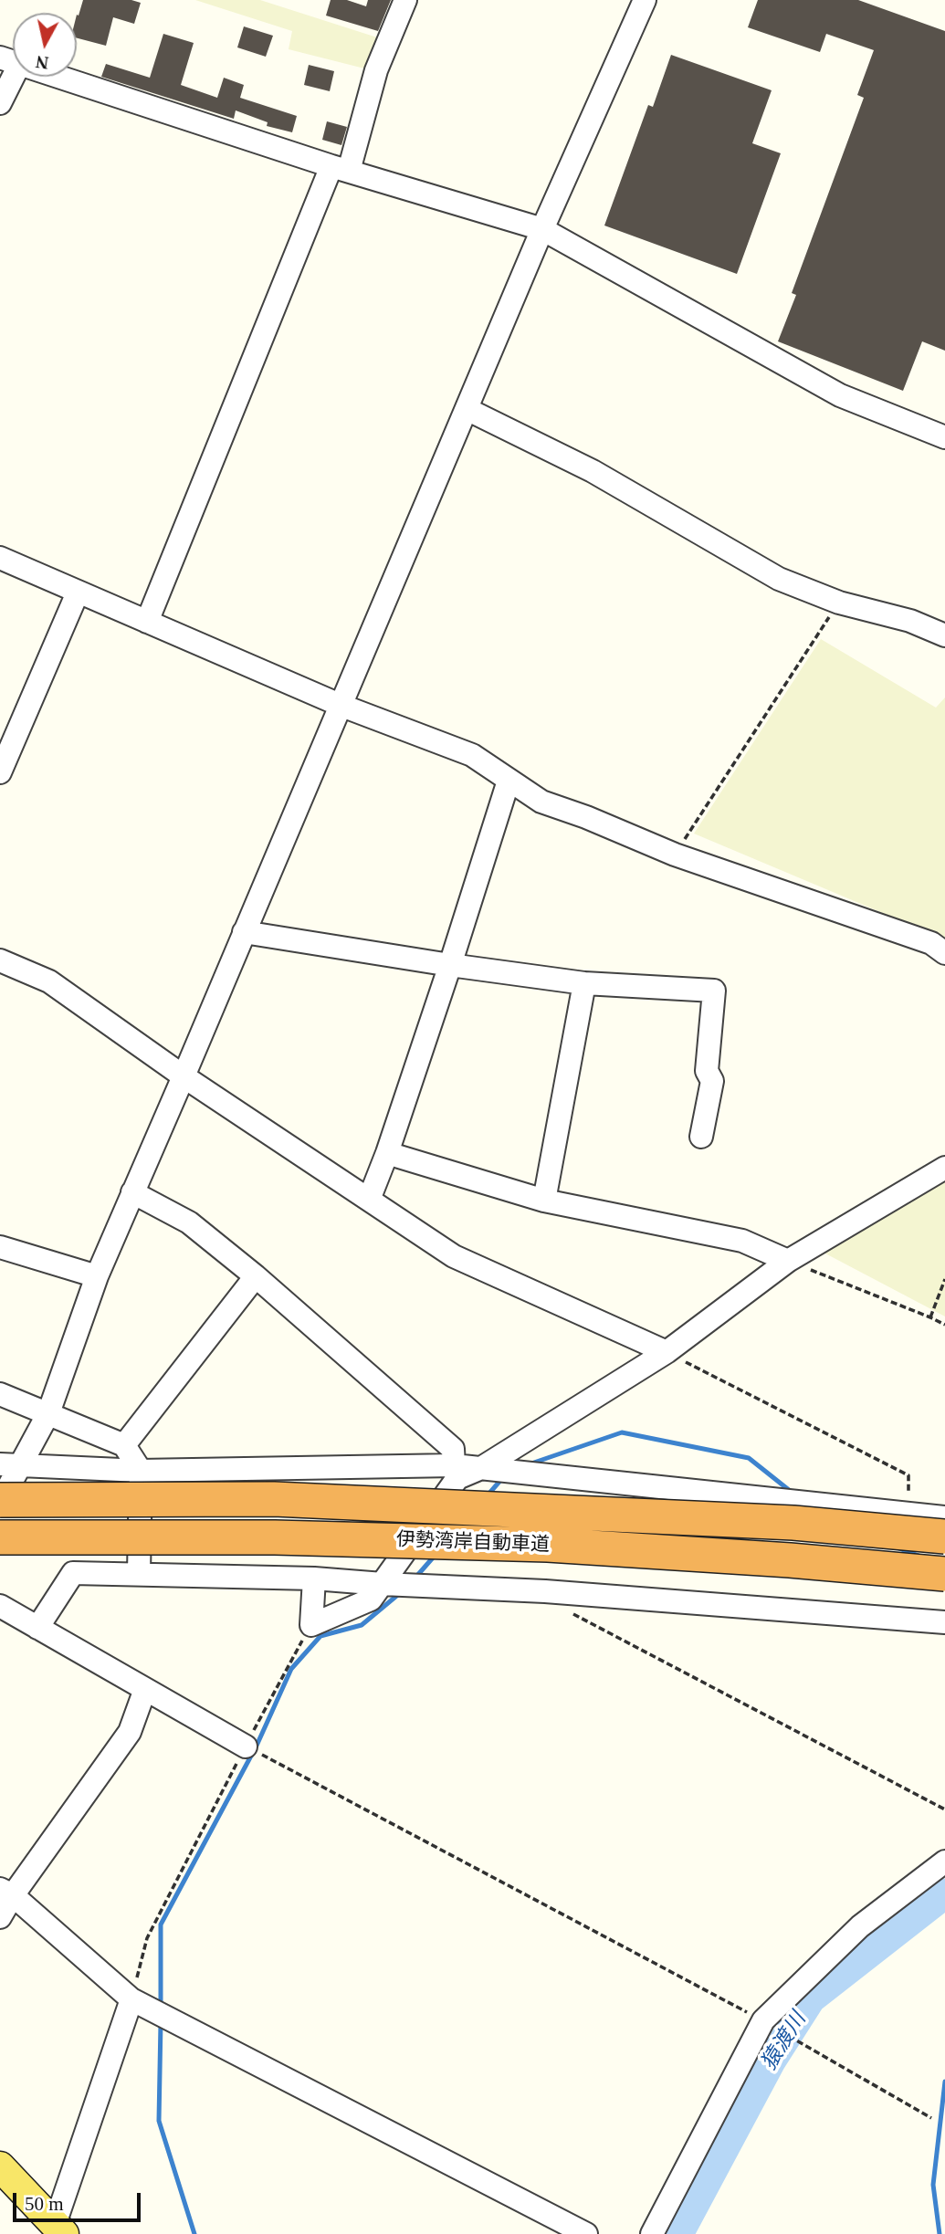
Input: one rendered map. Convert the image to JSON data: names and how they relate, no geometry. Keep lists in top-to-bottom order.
{
  "streets": {
    "highway": ["伊勢湾岸自動車道"]
  },
  "water": ["猿渡川"],
  "scale_bar": "50 m",
  "north": "bottom"
}
